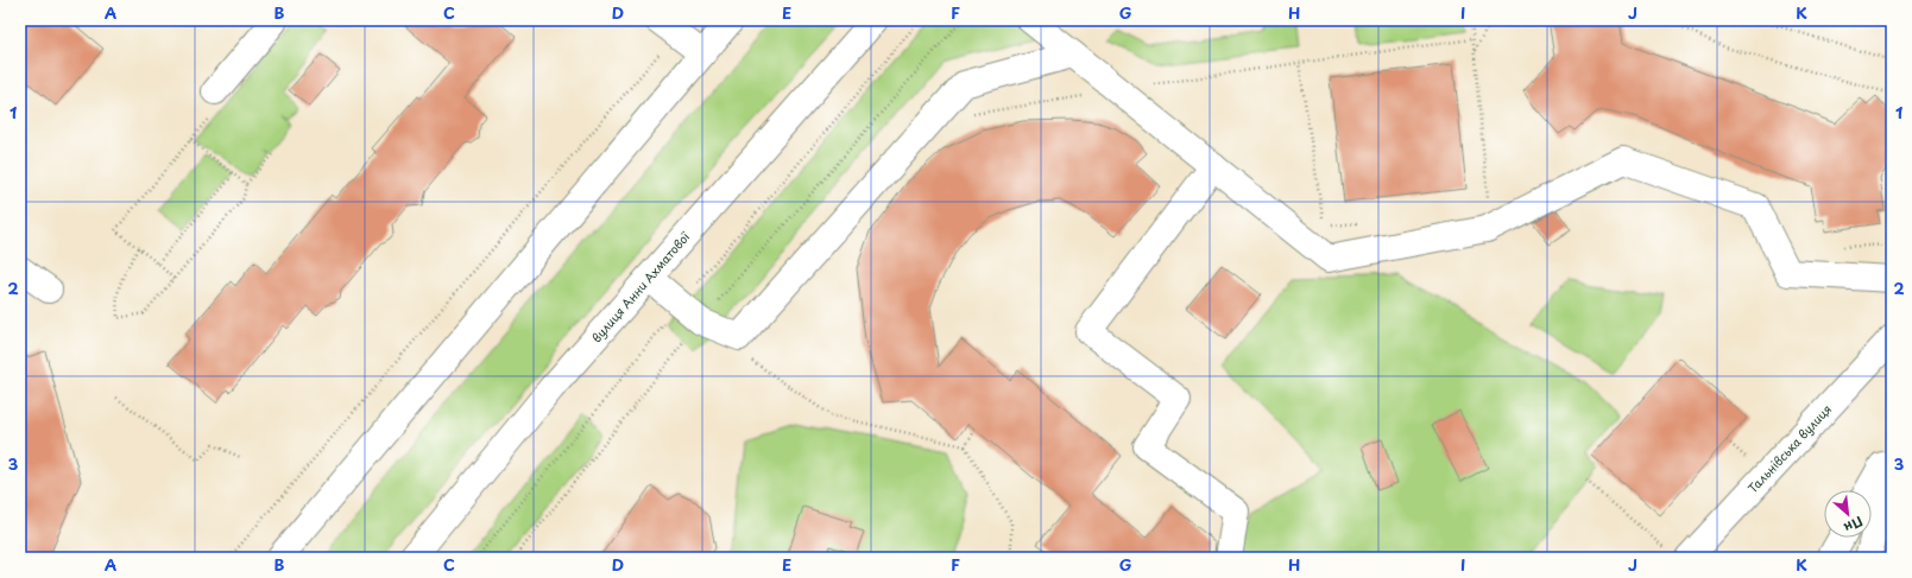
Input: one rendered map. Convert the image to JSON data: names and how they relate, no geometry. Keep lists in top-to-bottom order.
{
  "streets": {
    "main road": ["вулиця Анни Ахматової", "Тальнівська вулиця"]
  },
  "north": "bottom right",
  "grid": {
    "columns": [
      "A",
      "B",
      "C",
      "D",
      "E",
      "F",
      "G",
      "H",
      "I",
      "J",
      "K"
    ],
    "rows": ["1", "2", "3"]
  }
}
